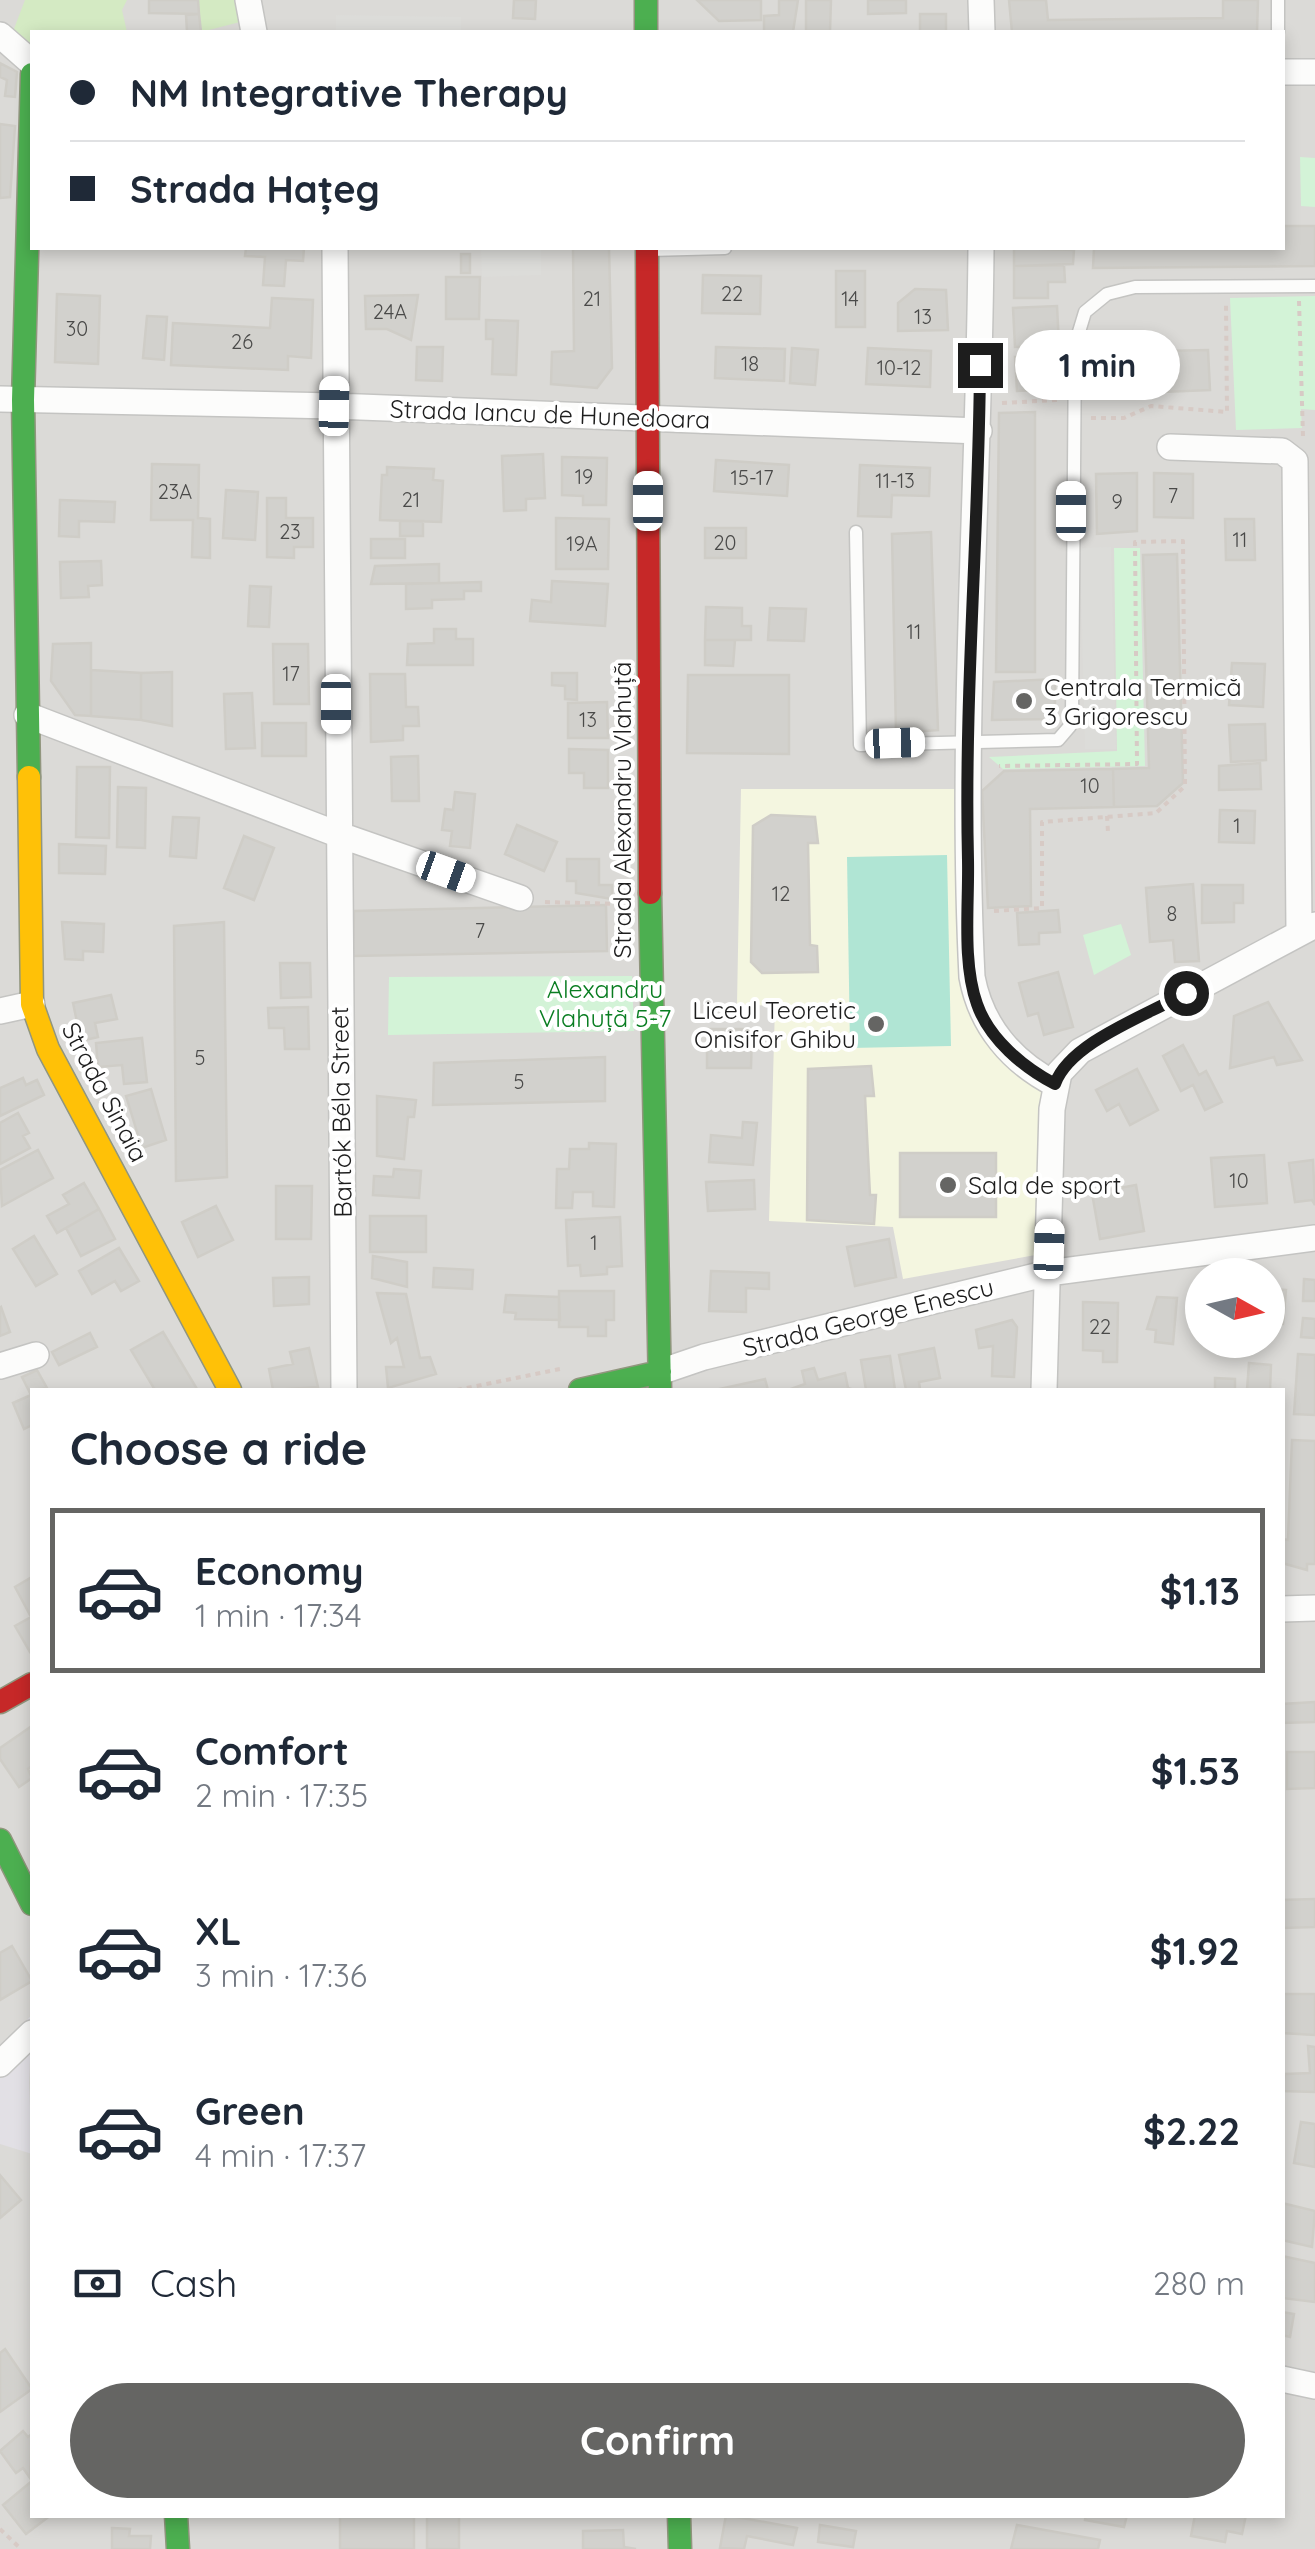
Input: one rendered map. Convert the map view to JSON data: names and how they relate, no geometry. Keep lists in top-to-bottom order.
{
  "streets": {
    "street": [
      "Strada Iancu de Hunedoara",
      "Strada Alexandru Vlahuță",
      "Strada Sinaia",
      "Bartók Béla Street",
      "Strada George Enescu"
    ]
  },
  "crossings": [
    ["Strada Iancu de Hunedoara", "Strada Alexandru Vlahuță"],
    ["Strada Iancu de Hunedoara", "Strada Sinaia"],
    ["Strada Iancu de Hunedoara", "Bartók Béla Street"],
    ["Strada Alexandru Vlahuță", "Strada George Enescu"]
  ],
  "parks": ["Alexandru Vlahuță 5-7"],
  "places": ["Centrala Termică 3 Grigorescu", "Liceul Teoretic Onisifor Ghibu", "Sala de sport"],
  "house_numbers": [
    "22",
    "21",
    "14",
    "24A",
    "13",
    "30",
    "26",
    "18",
    "10-12",
    "19",
    "15-17",
    "11-13",
    "23A",
    "7",
    "21",
    "9",
    "23",
    "11",
    "20",
    "19A",
    "11",
    "17",
    "13",
    "10",
    "1",
    "12",
    "8",
    "7",
    "5",
    "5",
    "10",
    "1",
    "22"
  ],
  "north": "right",
  "page": {
    "banner": ["NM Integrative Therapy", "Strada Hațeg"],
    "bubble": "1 min",
    "heading": "Choose a ride",
    "list": [
      {
        "name": "Economy",
        "note": "1 min · 17:34",
        "value": "$1.13"
      },
      {
        "name": "Comfort",
        "note": "2 min · 17:35",
        "value": "$1.53"
      },
      {
        "name": "XL",
        "note": "3 min · 17:36",
        "value": "$1.92"
      },
      {
        "name": "Green",
        "note": "4 min · 17:37",
        "value": "$2.22"
      }
    ],
    "pay": ["Cash", "280 m"],
    "buttons": "Confirm"
  }
}
